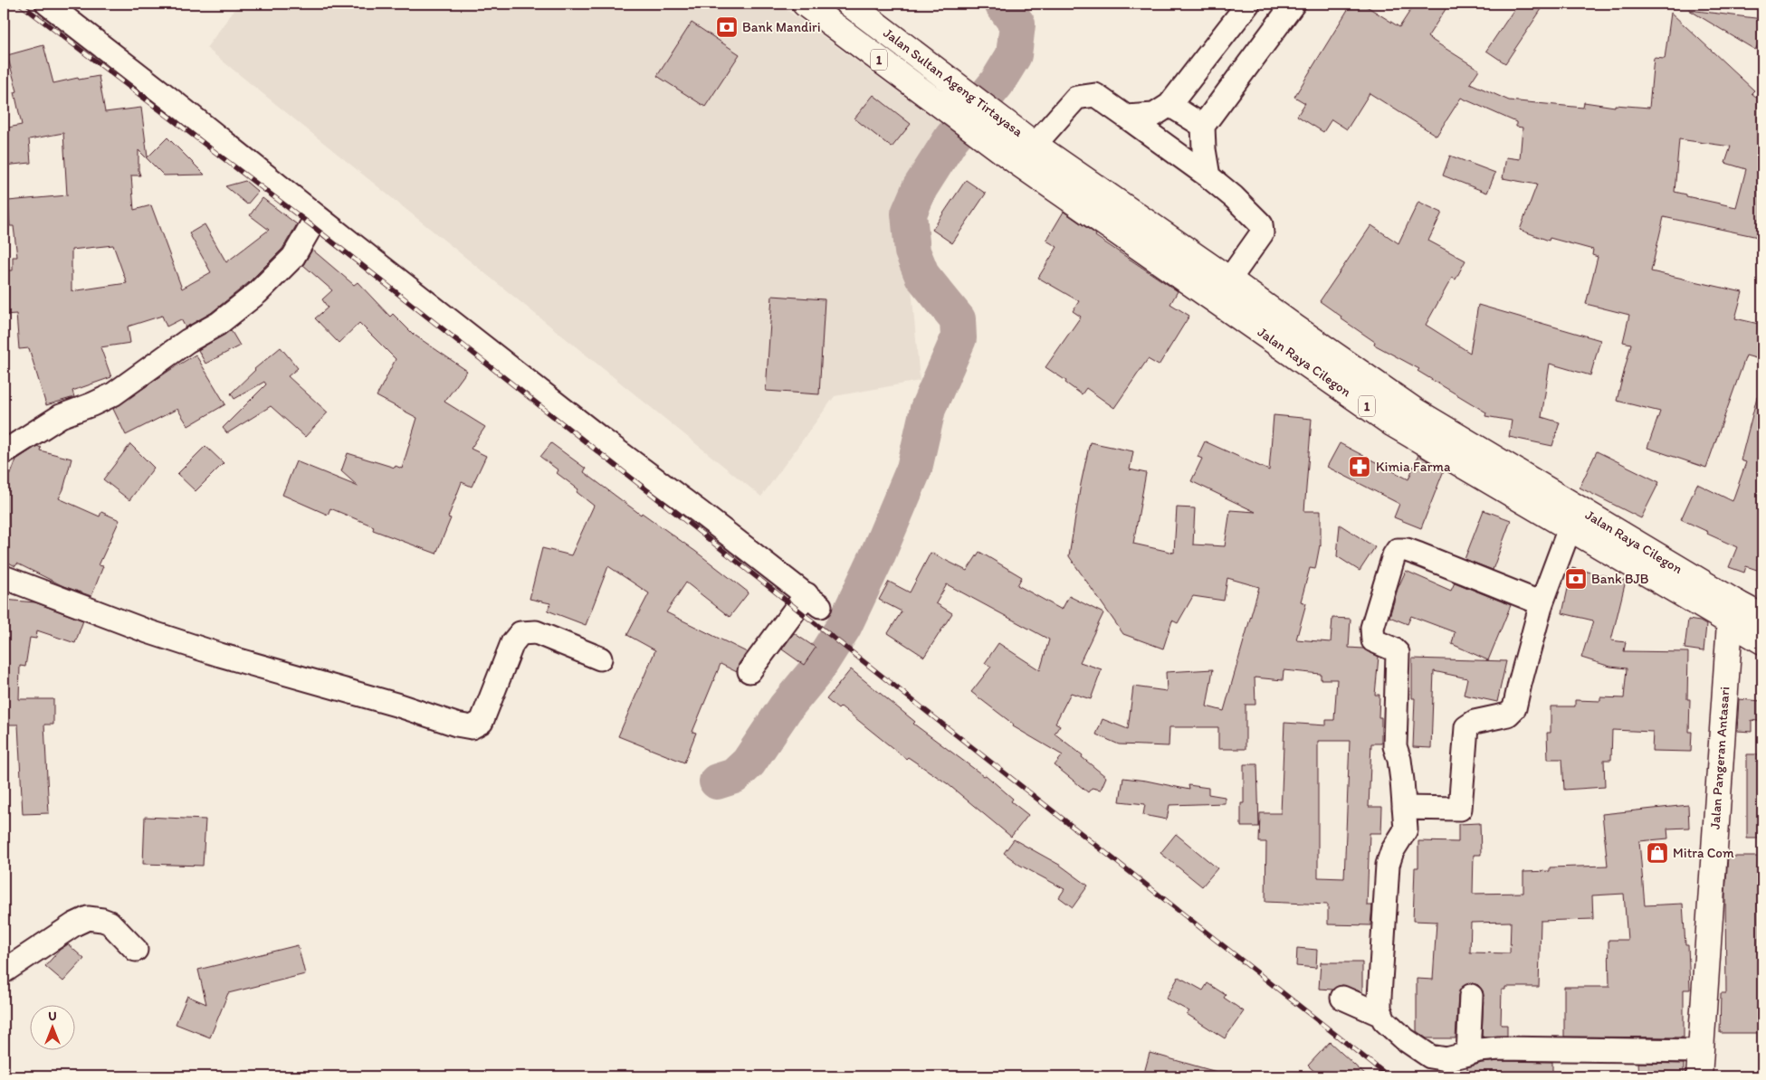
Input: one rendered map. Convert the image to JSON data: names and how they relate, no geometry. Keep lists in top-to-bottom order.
{
  "streets": {
    "main road": [
      "1",
      "Jalan Sultan Ageng Tirtayasa",
      "Jalan Raya Cilegon",
      "Jalan Pangeran Antasari"
    ]
  },
  "crossings": [
    ["Jalan Sultan Ageng Tirtayasa", "Jalan Raya Cilegon"],
    ["Jalan Raya Cilegon", "Jalan Pangeran Antasari"]
  ],
  "places": {
    "bank": ["Bank Mandiri", "Bank BJB"],
    "pharmacy": ["Kimia Farma"],
    "shop": ["Mitra Com"]
  },
  "north": "top"
}
